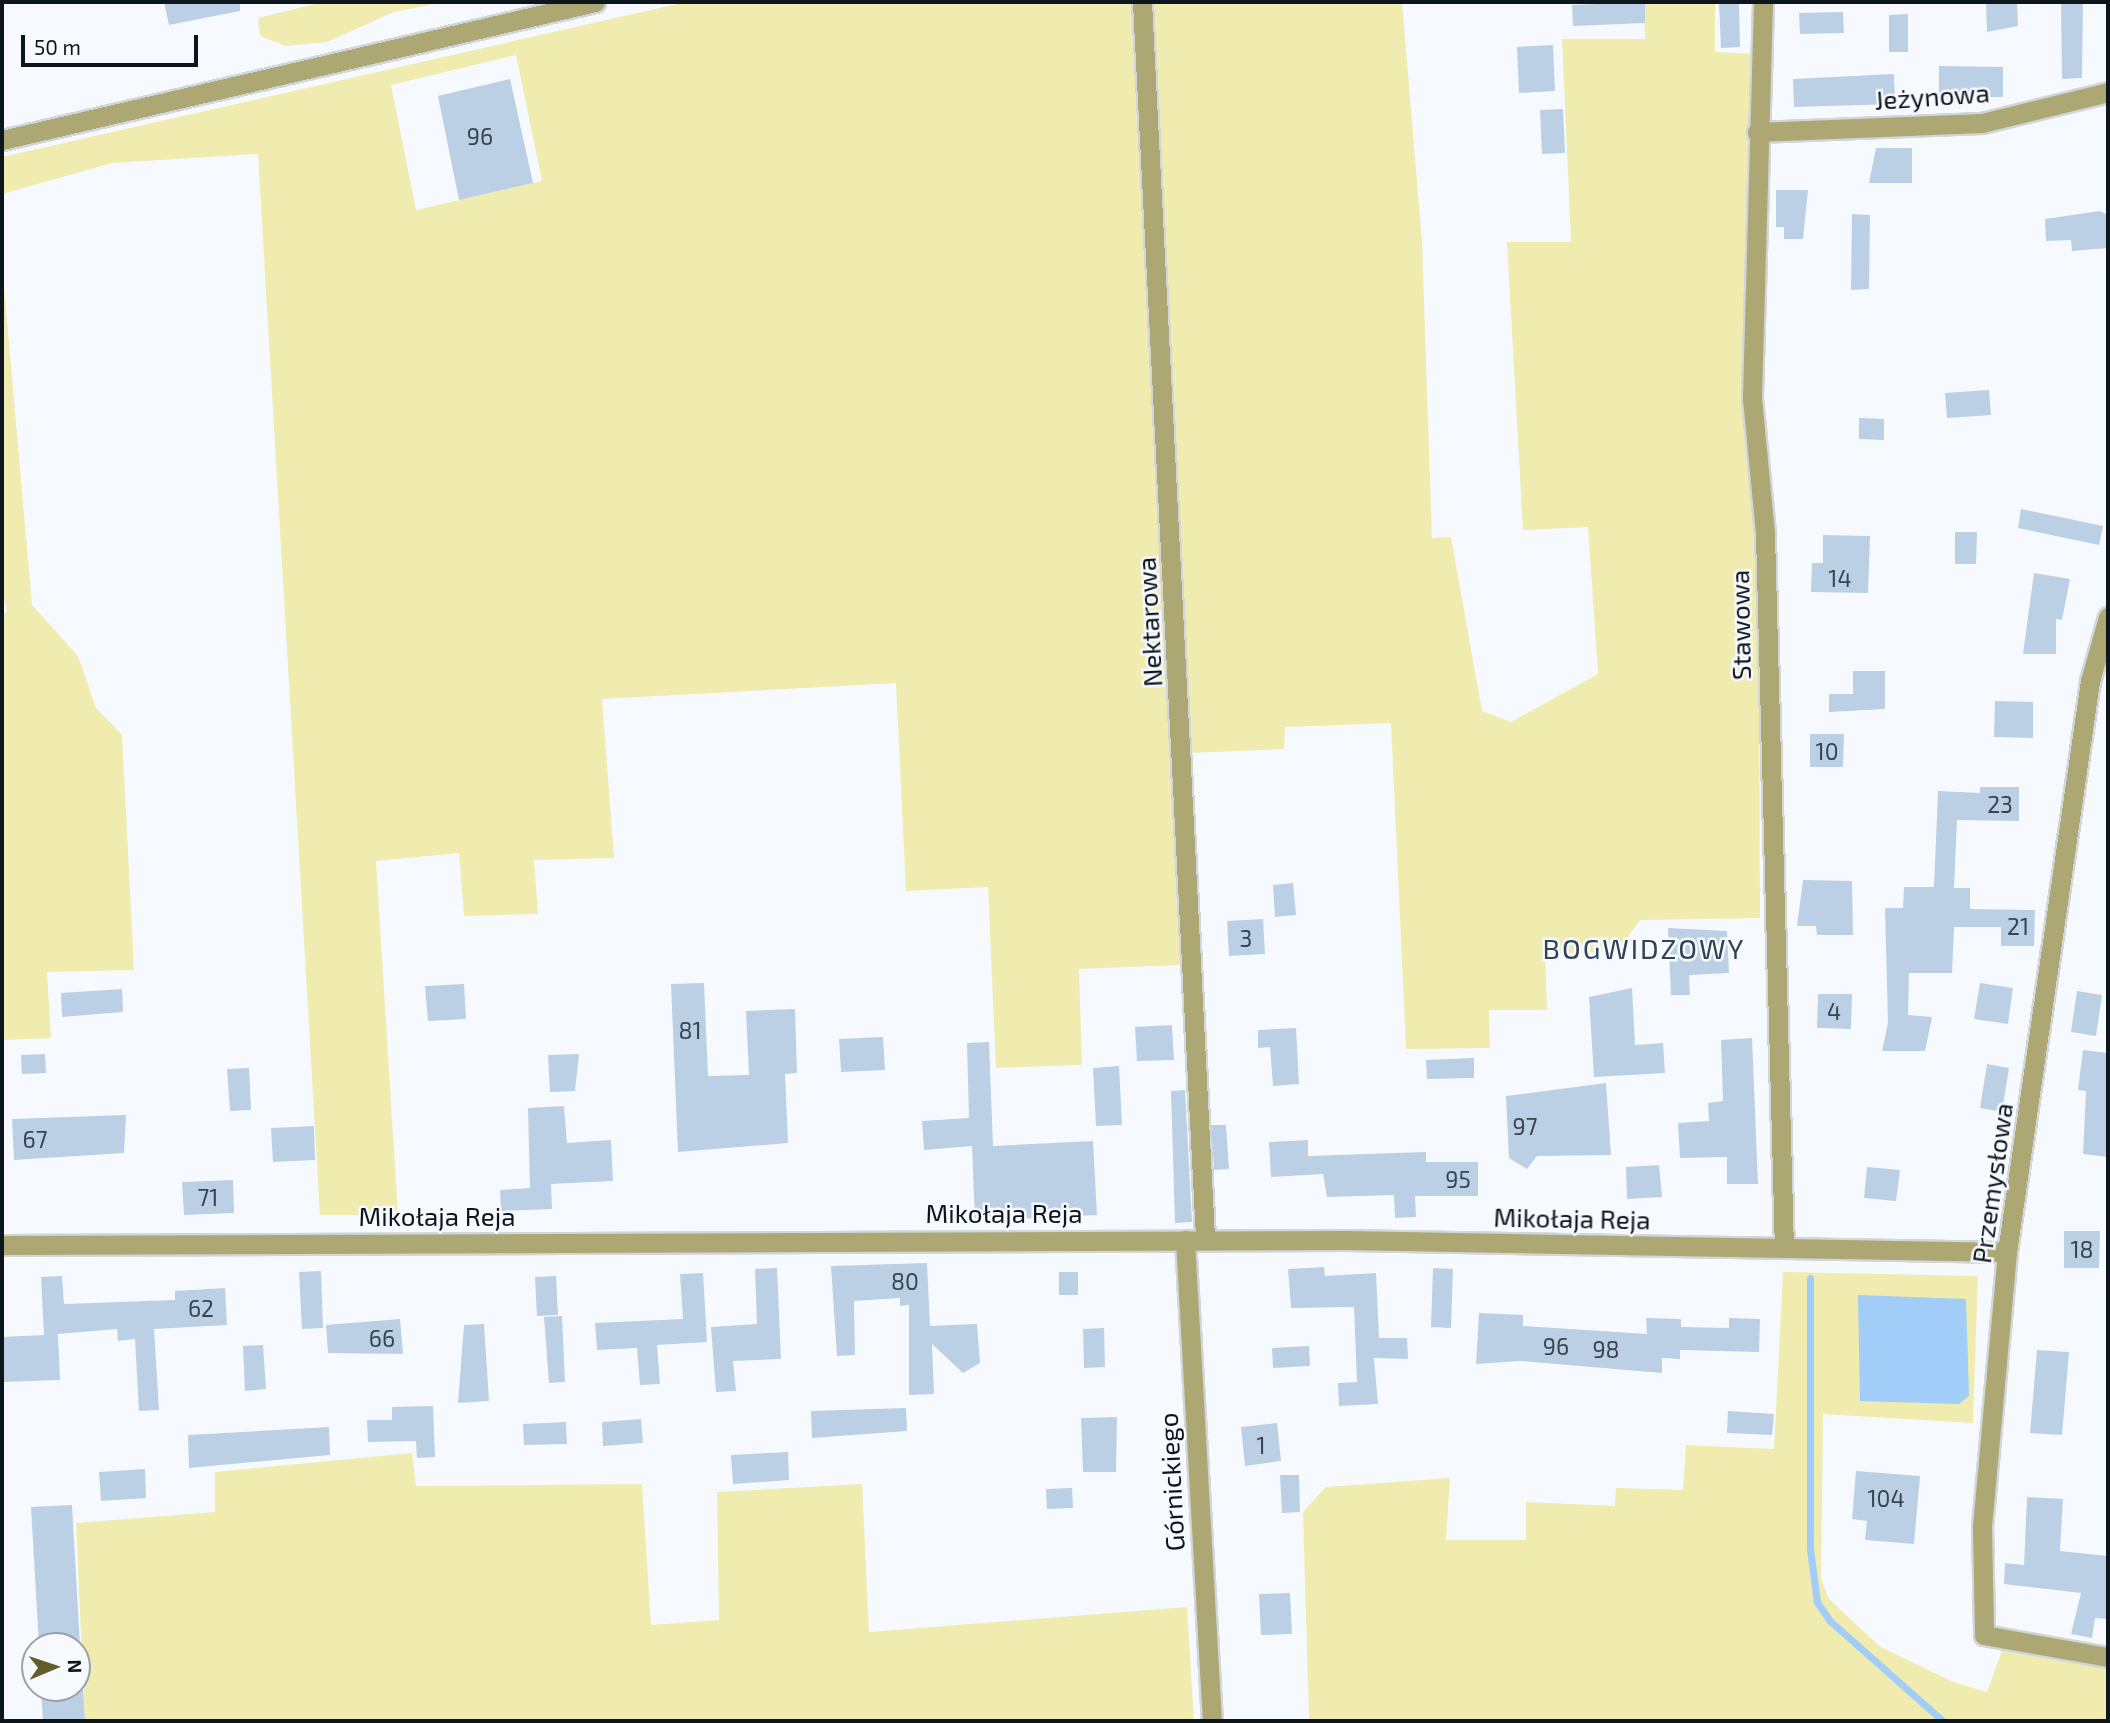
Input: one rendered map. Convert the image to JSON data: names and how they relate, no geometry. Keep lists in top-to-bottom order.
{
  "streets": {
    "street": [
      "Jeżynowa",
      "Nektarowa",
      "Stawowa",
      "Przemysłowa",
      "Mikołaja Reja",
      "Górnickiego"
    ]
  },
  "crossings": [
    ["Jeżynowa", "Stawowa"],
    ["Nektarowa", "Mikołaja Reja"],
    ["Stawowa", "Mikołaja Reja"],
    ["Przemysłowa", "Mikołaja Reja"],
    ["Mikołaja Reja", "Górnickiego"]
  ],
  "districts": ["BOGWIDZOWY"],
  "house_numbers": [
    "96",
    "14",
    "10",
    "23",
    "21",
    "3",
    "4",
    "81",
    "97",
    "67",
    "95",
    "71",
    "18",
    "80",
    "62",
    "66",
    "96",
    "98",
    "1",
    "104"
  ],
  "scale_bar": "50 m",
  "north": "right"
}
